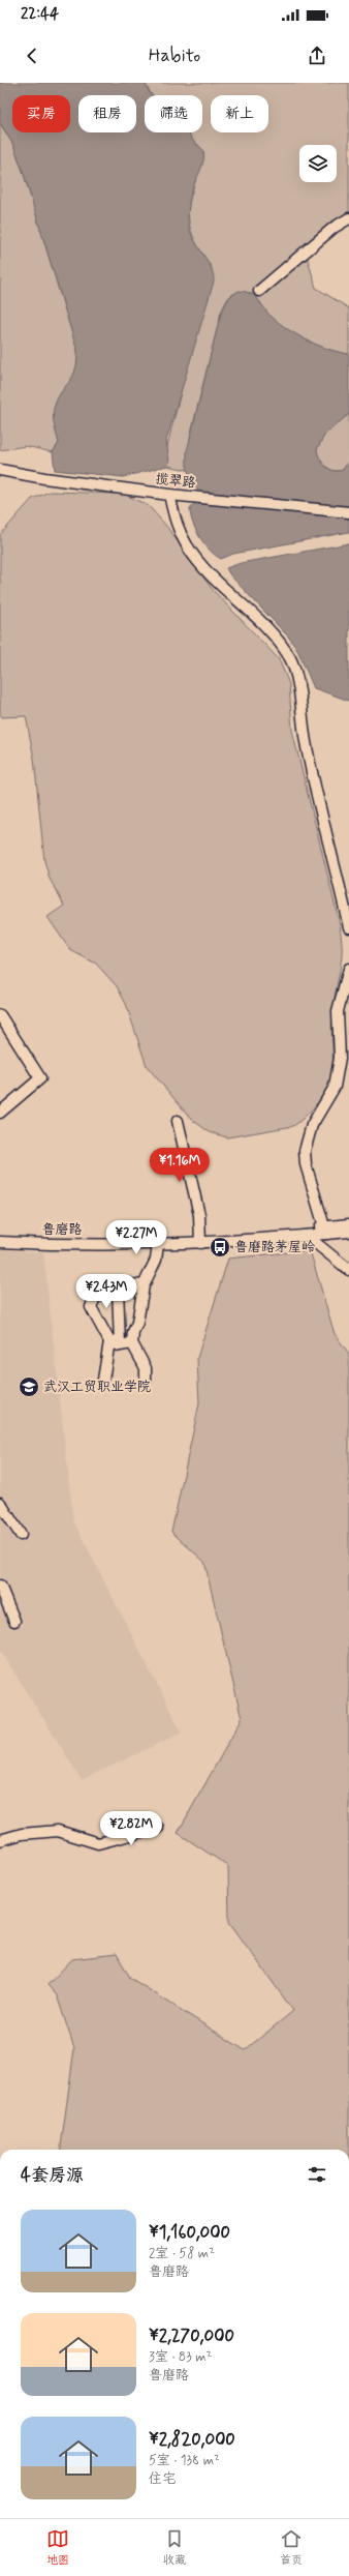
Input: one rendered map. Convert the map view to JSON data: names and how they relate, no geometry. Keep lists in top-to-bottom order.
{
  "streets": {
    "street": ["揽翠路", "鲁磨路"]
  },
  "places": {
    "bus stop": ["鲁磨路茅屋岭"],
    "school or university": ["武汉工贸职业学院"]
  },
  "page": {
    "status": "22:44",
    "header": "Habito",
    "chip": [
      "买房",
      "租房",
      "筛选",
      "新上"
    ],
    "price": [
      "¥1.16M",
      "¥2.27M",
      "¥2.43M",
      "¥2.82M"
    ],
    "heading": "4套房源",
    "list": [
      {
        "name": "¥1,160,000",
        "note": "2室 · 58 m² · 鲁磨路"
      },
      {
        "name": "¥2,270,000",
        "note": "3室 · 83 m² · 鲁磨路"
      },
      {
        "name": "¥2,820,000",
        "note": "5室 · 138 m² · 住宅"
      }
    ],
    "tabs": ["地图", "收藏", "首页"]
  }
}
